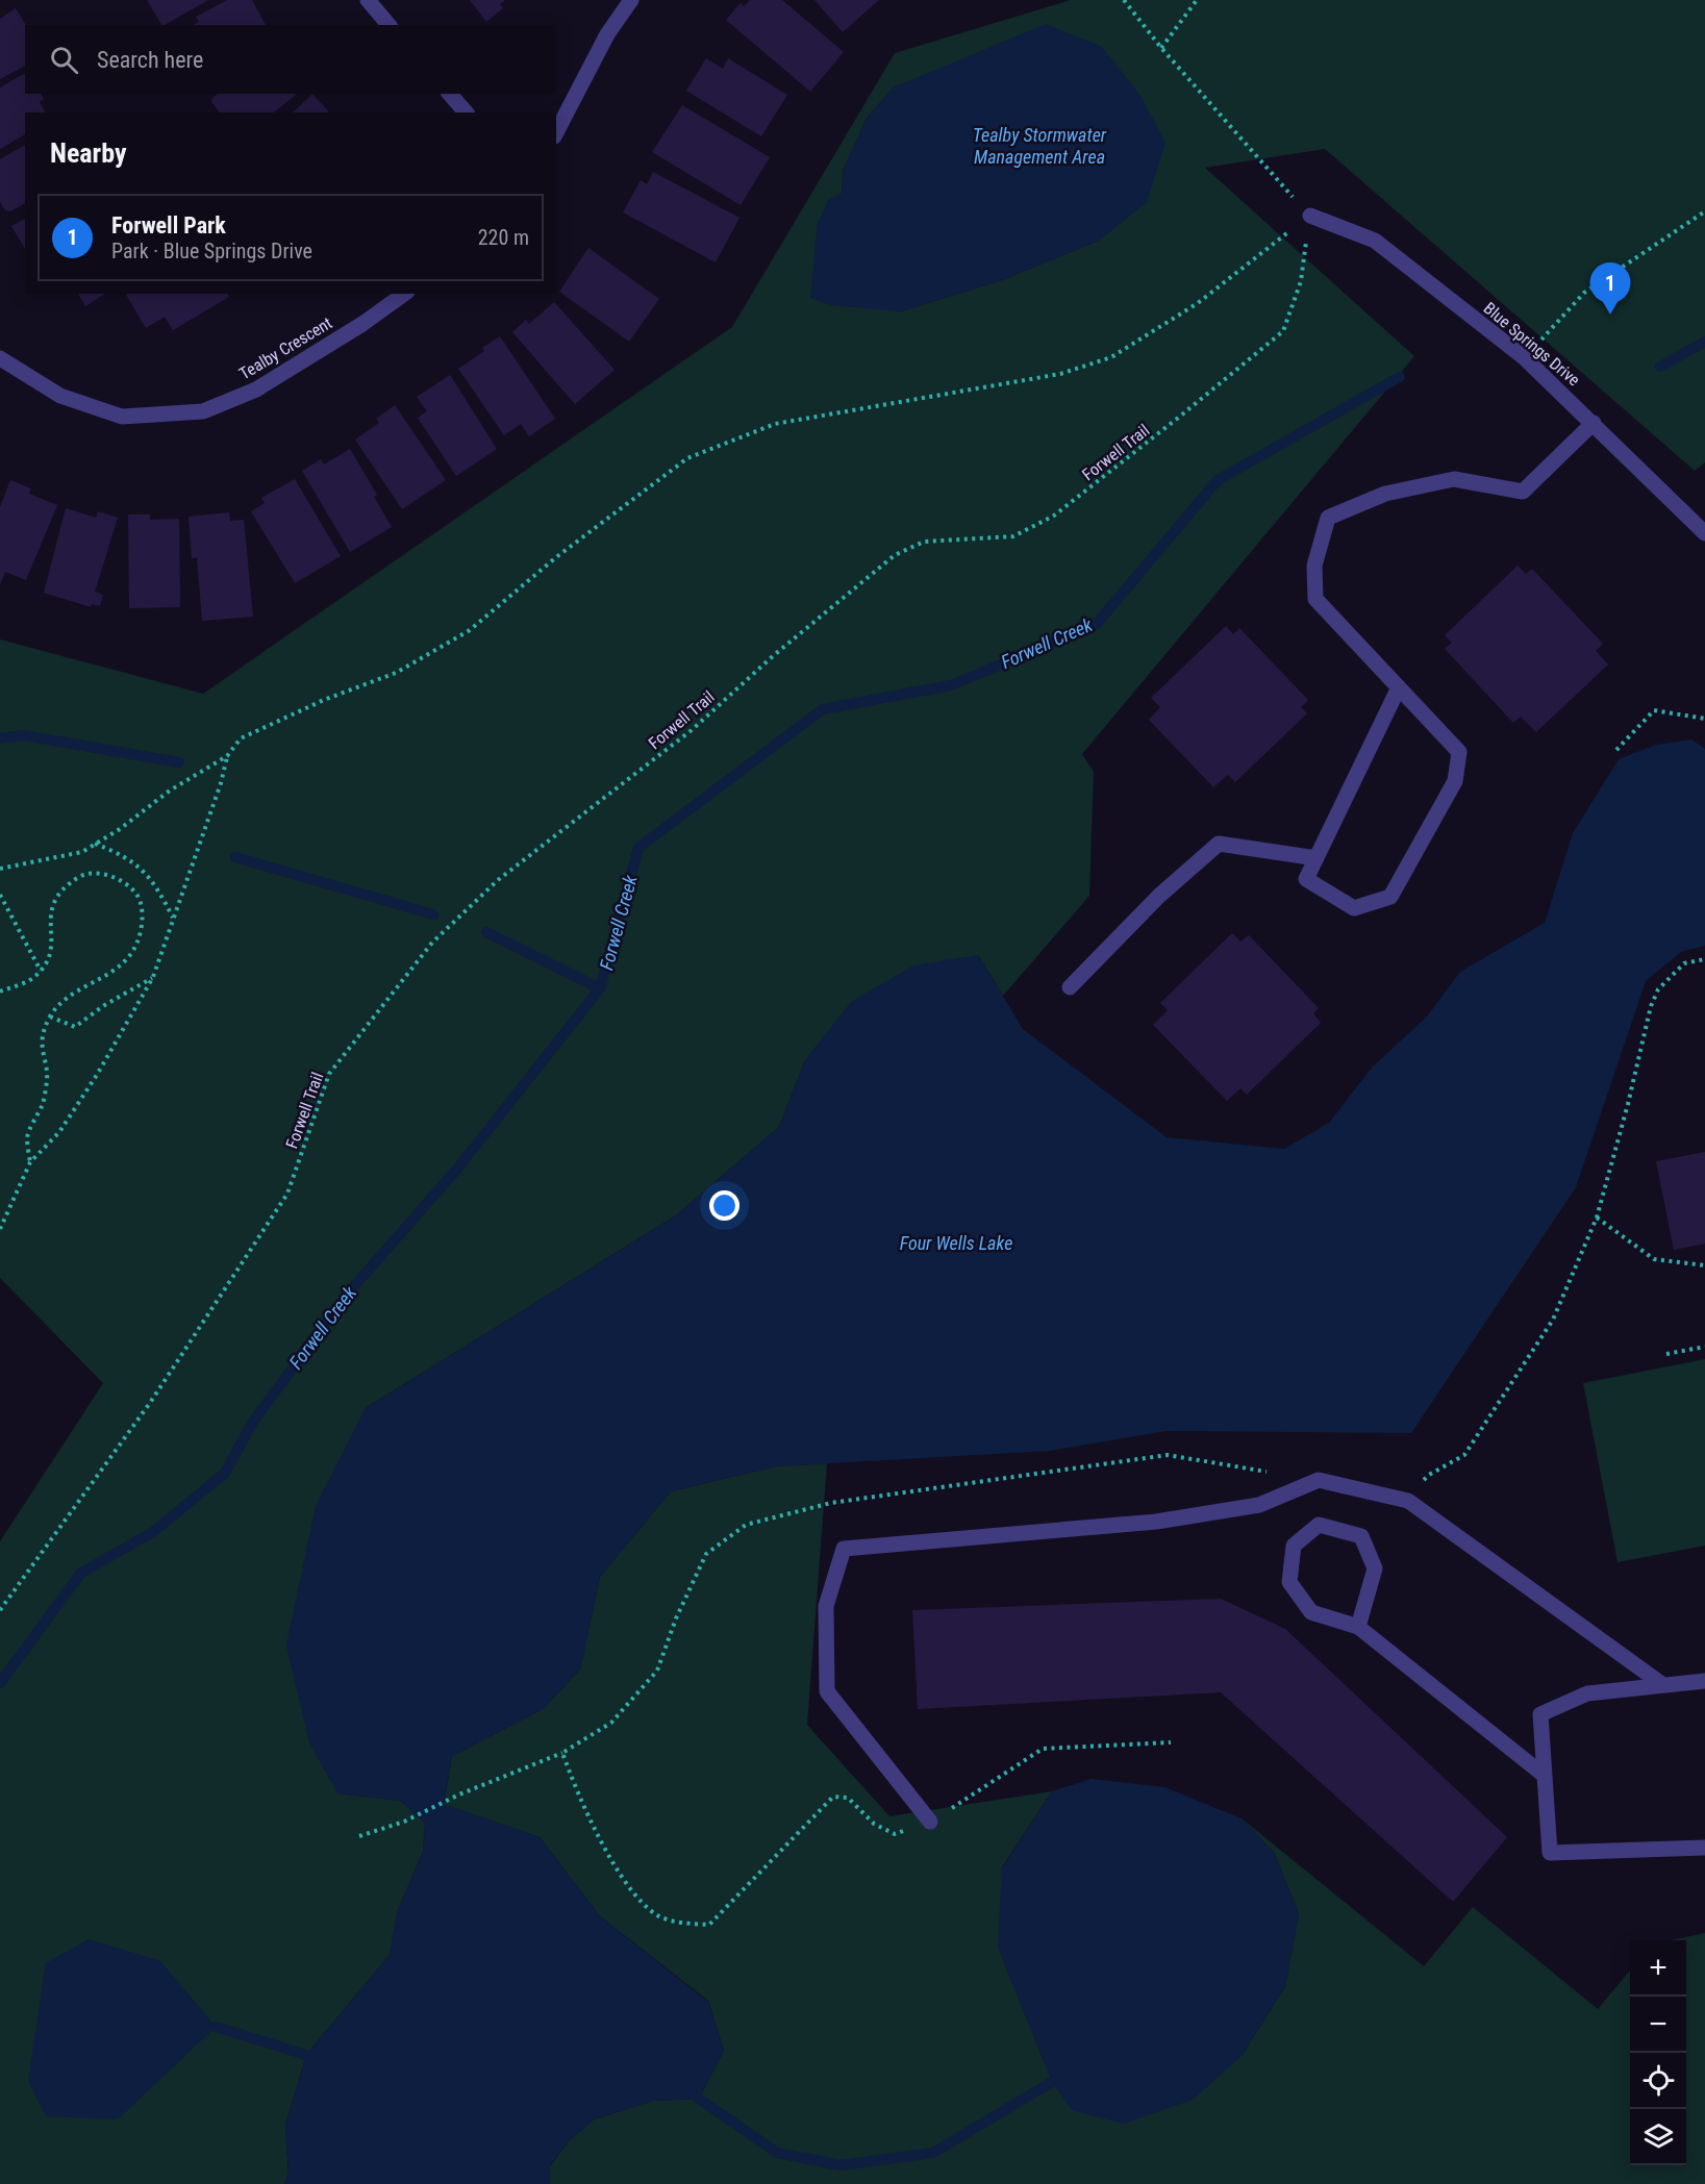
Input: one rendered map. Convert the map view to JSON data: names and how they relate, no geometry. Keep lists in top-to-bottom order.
{
  "streets": {
    "street": ["Blue Springs Drive", "Tealby Crescent"],
    "path": ["Forwell Trail"]
  },
  "crossings": [
    ["Blue Springs Drive", "Forwell Trail"]
  ],
  "water": ["Tealby Stormwater Management Area", "Forwell Creek", "Four Wells Lake"],
  "page": {
    "search": "Search here",
    "heading": "Nearby",
    "list": [
      {
        "mark": "1",
        "name": "Forwell Park",
        "note": "Park · Blue Springs Drive",
        "value": "220 m"
      }
    ],
    "pins": "1",
    "map_buttons": ["+", "−"]
  }
}
